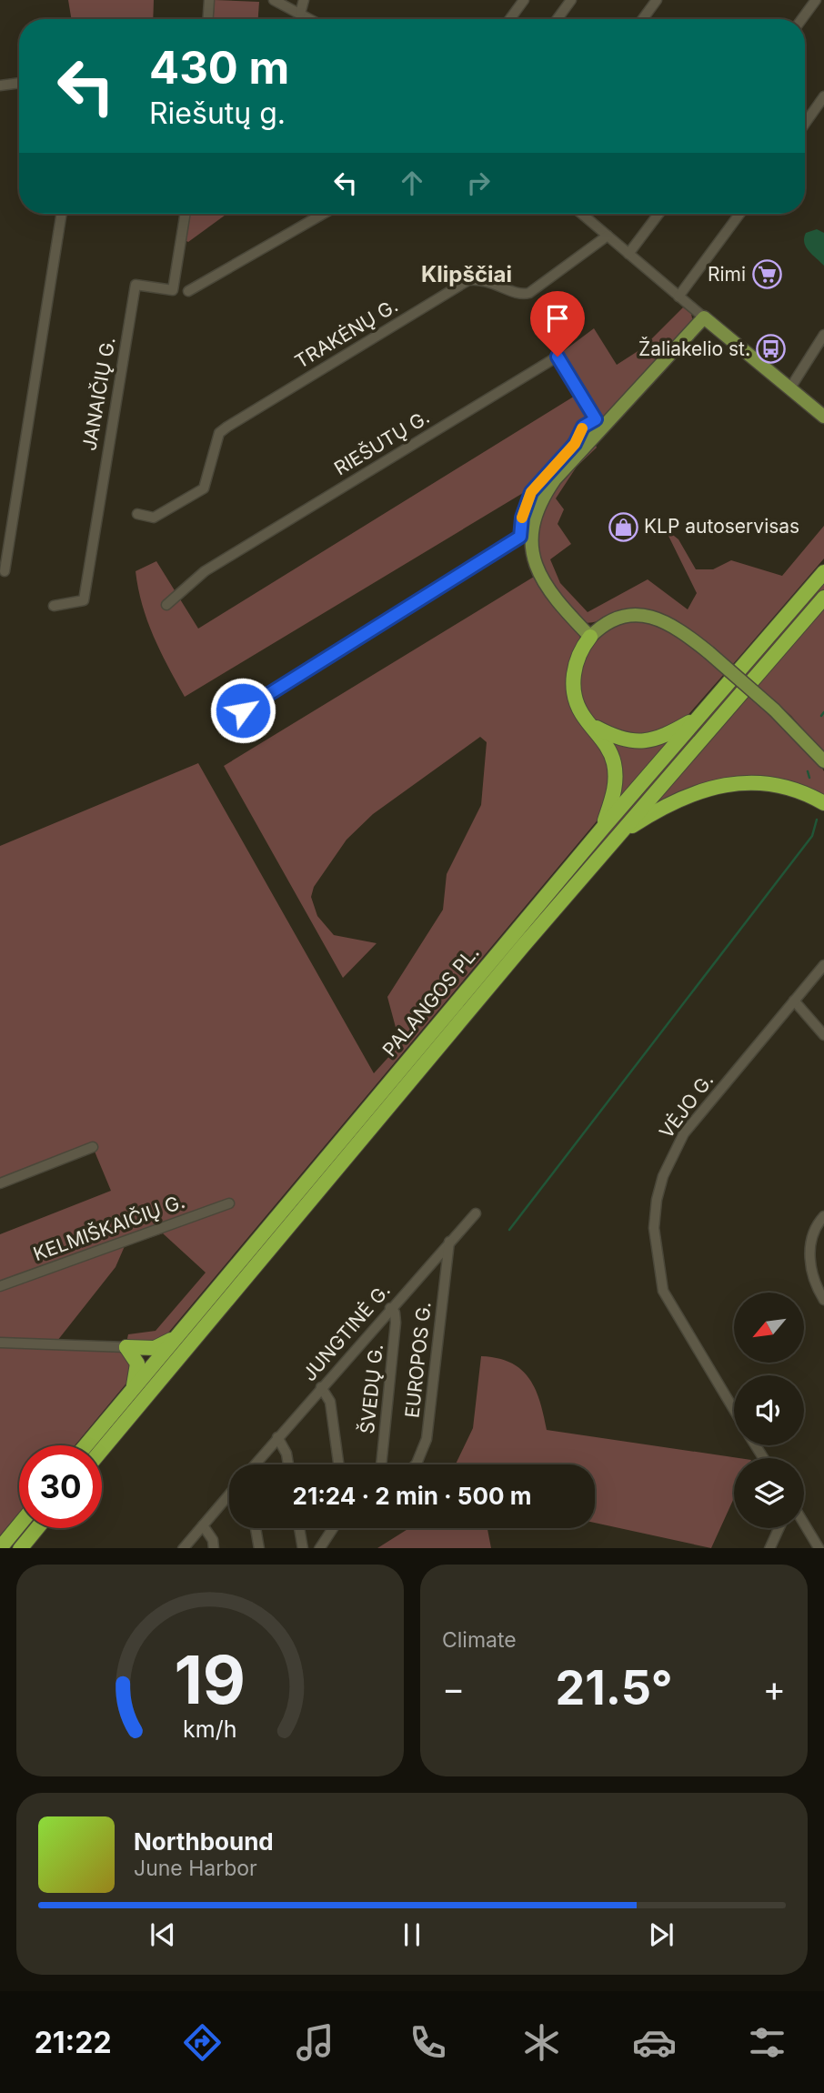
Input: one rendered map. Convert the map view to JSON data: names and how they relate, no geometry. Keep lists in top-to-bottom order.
{
  "streets": {
    "highway": ["PALANGOS PL."],
    "street": [
      "TRAKĖNŲ G.",
      "JANAIČIŲ G.",
      "RIEŠUTŲ G.",
      "VĖJO G.",
      "KELMIŠKAIČIŲ G.",
      "JUNGTINĖ G.",
      "EUROPOS G.",
      "ŠVEDŲ G."
    ]
  },
  "crossings": [
    ["JUNGTINĖ G.", "EUROPOS G."],
    ["JUNGTINĖ G.", "ŠVEDŲ G."]
  ],
  "districts": ["Klipščiai"],
  "places": {
    "supermarket": ["Rimi"],
    "bus stop": ["Žaliakelio st."],
    "shop": ["KLP autoservisas"]
  },
  "north": "bottom left",
  "page": {
    "turn": ["430 m", "Riešutų g."],
    "limit": "30",
    "trip": "21:24 · 2 min · 500 m",
    "tile": "Climate",
    "heat": ["−", "21.5°", "+"],
    "song": ["Northbound", "June Harbor"],
    "tabs": "21:22",
    "gauge": ["19", "km/h"]
  }
}
